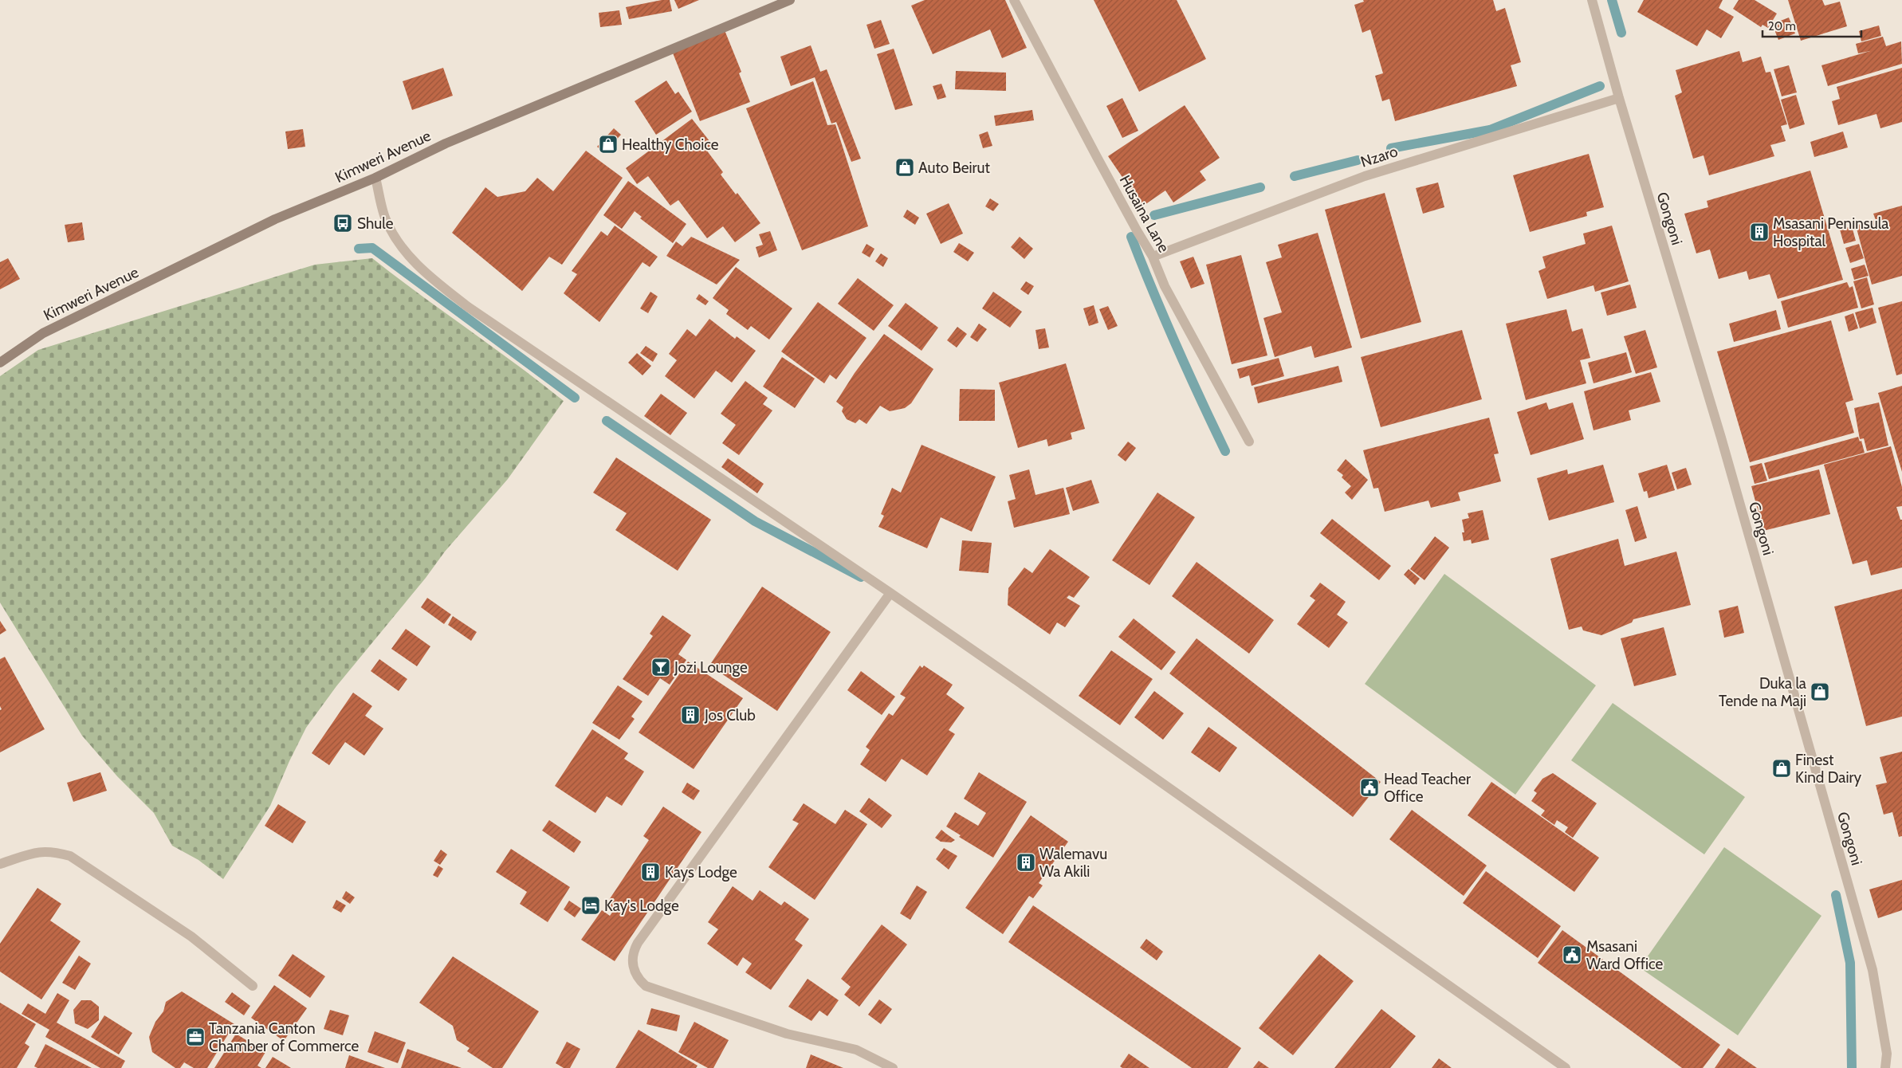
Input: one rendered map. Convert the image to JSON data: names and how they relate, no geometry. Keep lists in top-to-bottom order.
{
  "streets": {
    "street": [
      "Kimweri Avenue",
      "Nzaro",
      "Husaina Lane",
      "Gongoni"
    ]
  },
  "crossings": [
    ["Nzaro", "Husaina Lane"],
    ["Nzaro", "Gongoni"]
  ],
  "places": {
    "shop": [
      "Healthy Choice",
      "Auto Beirut",
      "Duka la Tende na Maji",
      "Finest Kind Dairy"
    ],
    "bus stop": ["Shule"],
    "building": [
      "Msasani Peninsula Hospital",
      "Jos Club",
      "Walemavu Wa Akili",
      "Kays Lodge"
    ],
    "bar": ["Jozi Lounge"],
    "public building": ["Head Teacher Office", "Msasani Ward Office"],
    "hotel": ["Kay's Lodge"],
    "office": ["Tanzania Canton Chamber of Commerce"]
  },
  "scale_bar": "20 m"
}
